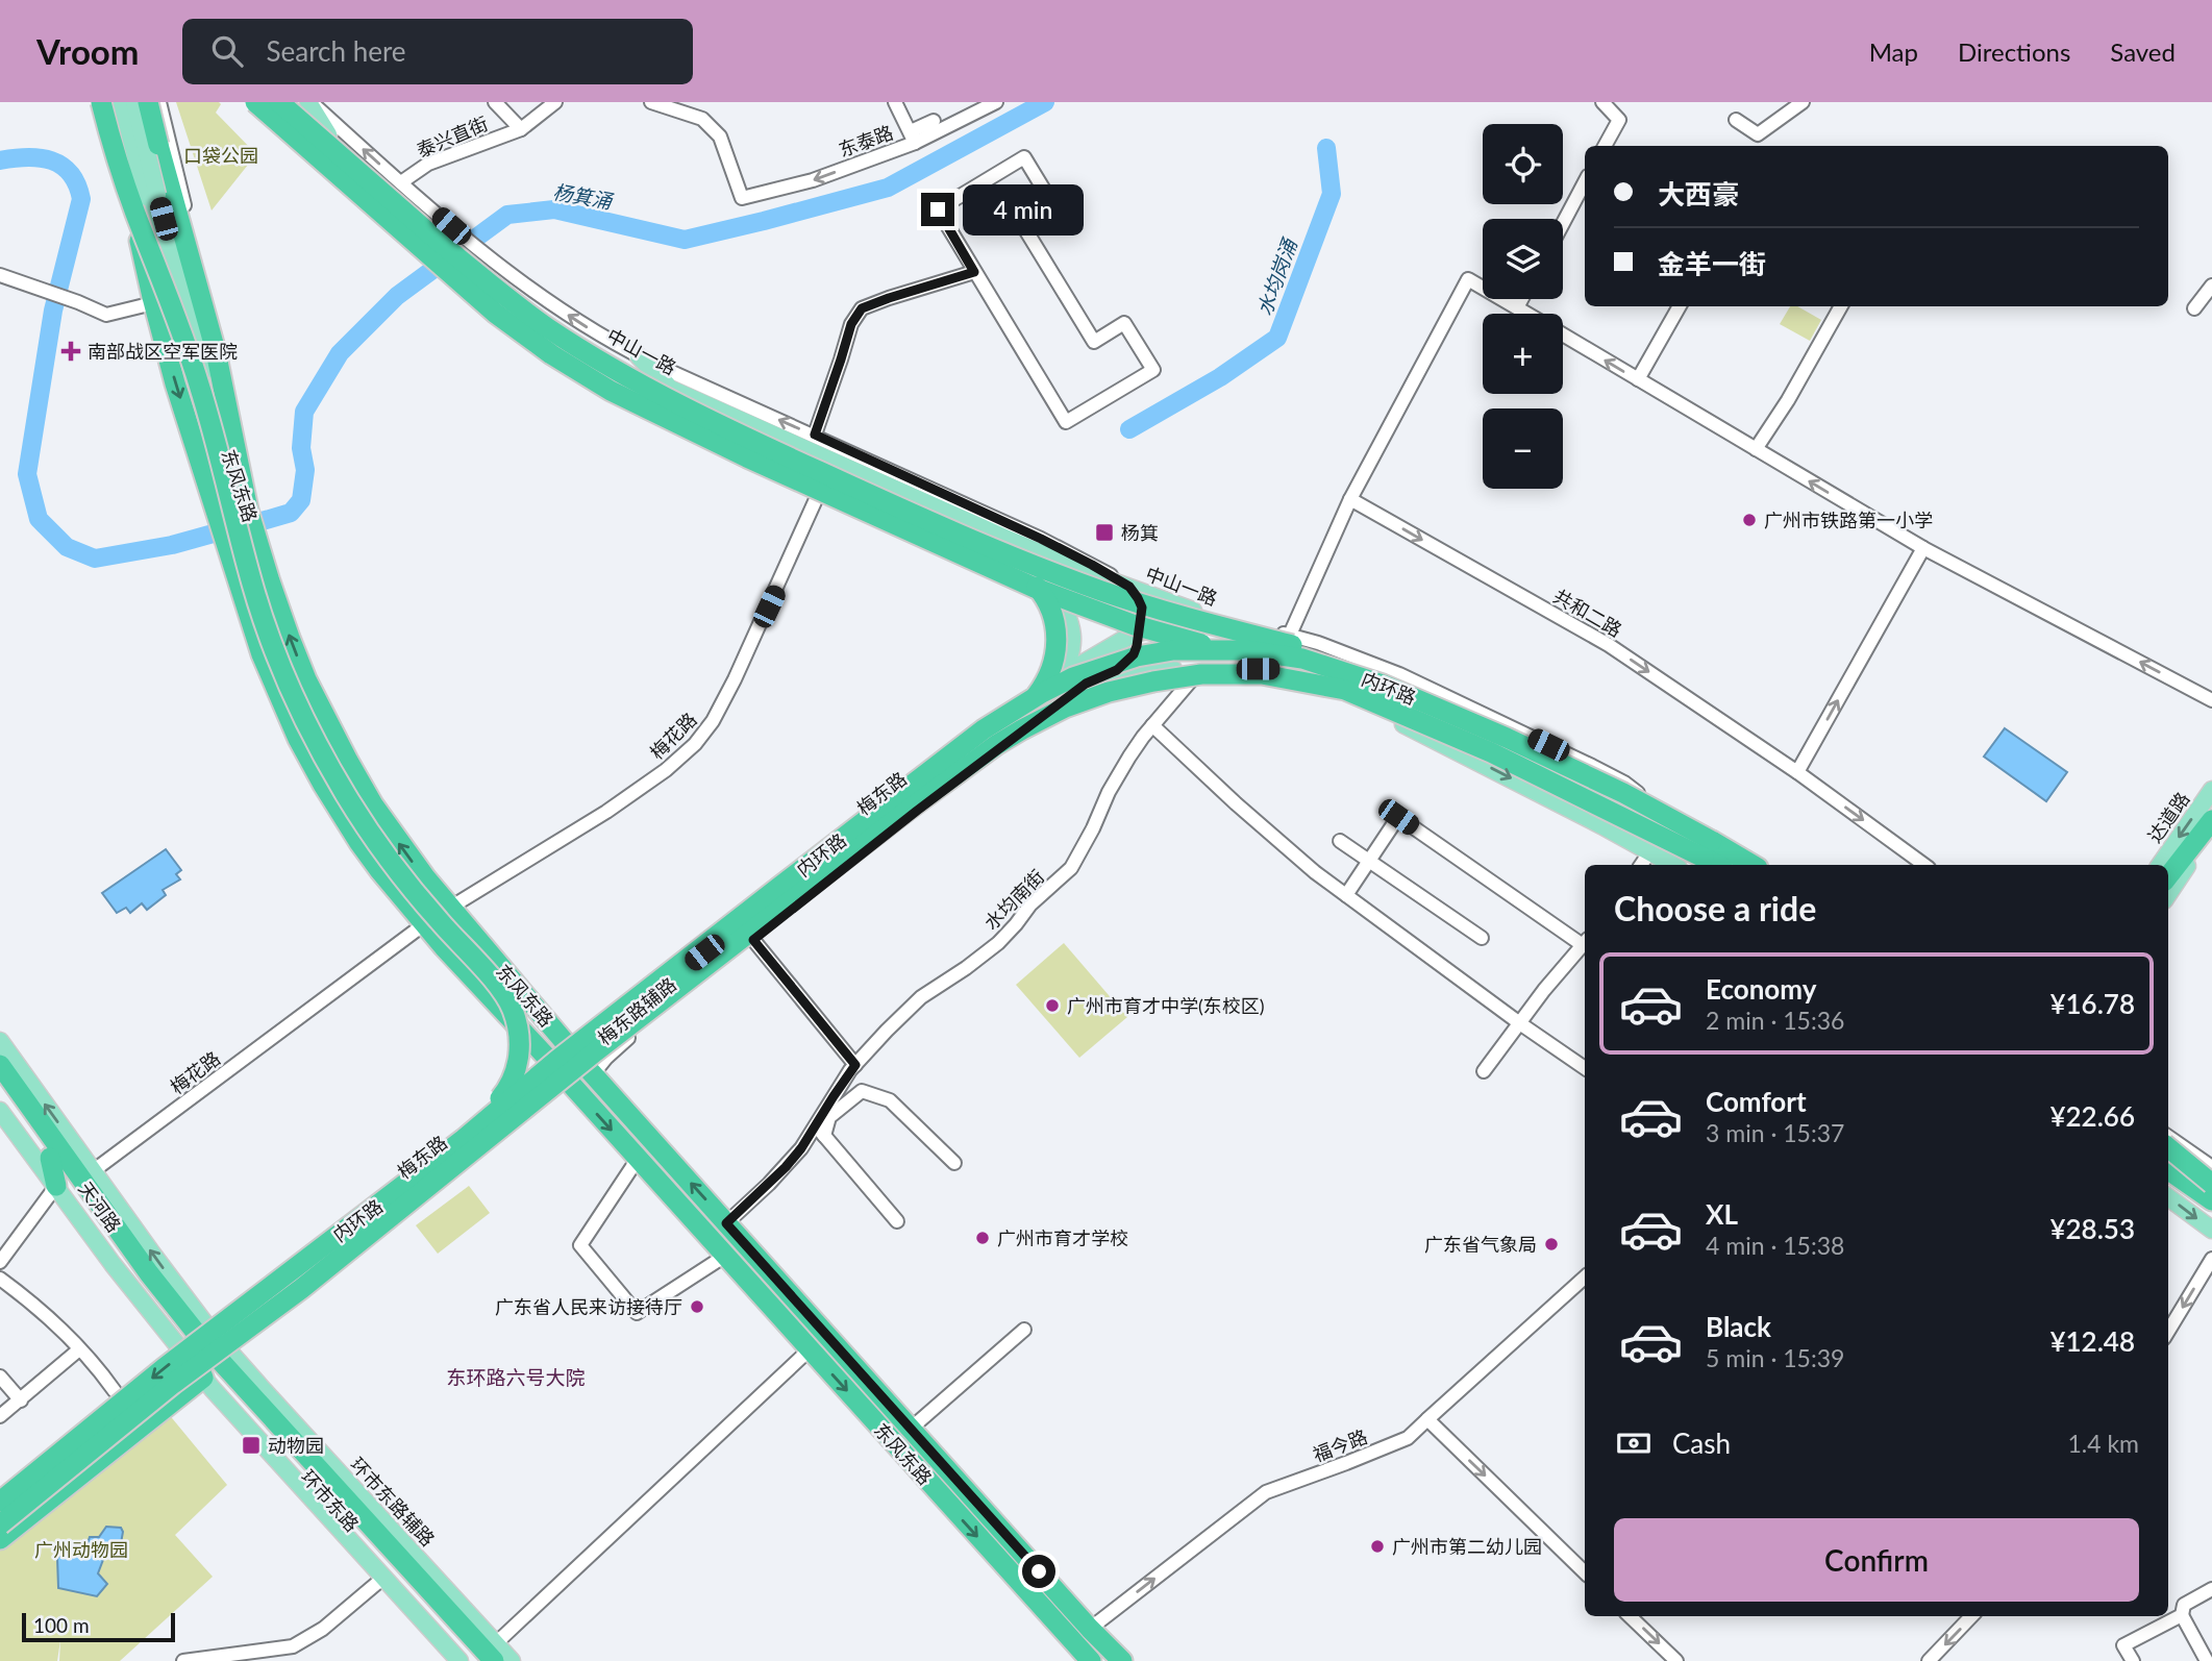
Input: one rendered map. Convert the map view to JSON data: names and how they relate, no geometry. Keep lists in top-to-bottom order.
{
  "streets": {
    "highway": [
      "东风东路",
      "内环路",
      "天河路",
      "环市东路"
    ],
    "main road": ["中山一路", "梅东路", "达道路"],
    "street": [
      "泰兴直街",
      "东泰路",
      "共和二路",
      "梅花路",
      "水均南街",
      "梅东路辅路",
      "福今路"
    ]
  },
  "crossings": [
    ["中山一路", "梅东路"],
    ["东风东路", "梅花路"],
    ["东风东路", "梅东路"],
    ["东风东路", "梅东路辅路"],
    ["东风东路", "福今路"],
    ["内环路", "梅东路"],
    ["梅东路", "梅东路辅路"],
    ["梅东路", "天河路"],
    ["梅东路", "环市东路"],
    ["天河路", "环市东路"]
  ],
  "one_way": ["东泰路", "共和二路", "福今路"],
  "districts": ["东环路六号大院"],
  "water": ["杨箕涌", "水均岗涌"],
  "parks": ["口袋公园", "广州动物园"],
  "places": {
    "health": ["南部战区空军医院"],
    "other": [
      "广州市铁路第一小学",
      "广州市育才中学(东校区)",
      "广州市育才学校",
      "广东省气象局",
      "广东省人民来访接待厅",
      "广州市第二幼儿园"
    ],
    "transit": ["杨箕", "动物园"]
  },
  "scale_bar": "100 m",
  "page": {
    "header": "Vroom",
    "search": "Search here",
    "nav": ["Map", "Directions", "Saved"],
    "map_buttons": ["+", "−"],
    "banner": ["大西豪", "金羊一街"],
    "bubble": "4 min",
    "heading": "Choose a ride",
    "list": [
      {
        "name": "Economy",
        "note": "2 min · 15:36",
        "value": "¥16.78"
      },
      {
        "name": "Comfort",
        "note": "3 min · 15:37",
        "value": "¥22.66"
      },
      {
        "name": "XL",
        "note": "4 min · 15:38",
        "value": "¥28.53"
      },
      {
        "name": "Black",
        "note": "5 min · 15:39",
        "value": "¥12.48"
      }
    ],
    "pay": ["Cash", "1.4 km"],
    "buttons": "Confirm",
    "scale": "100 m"
  }
}
